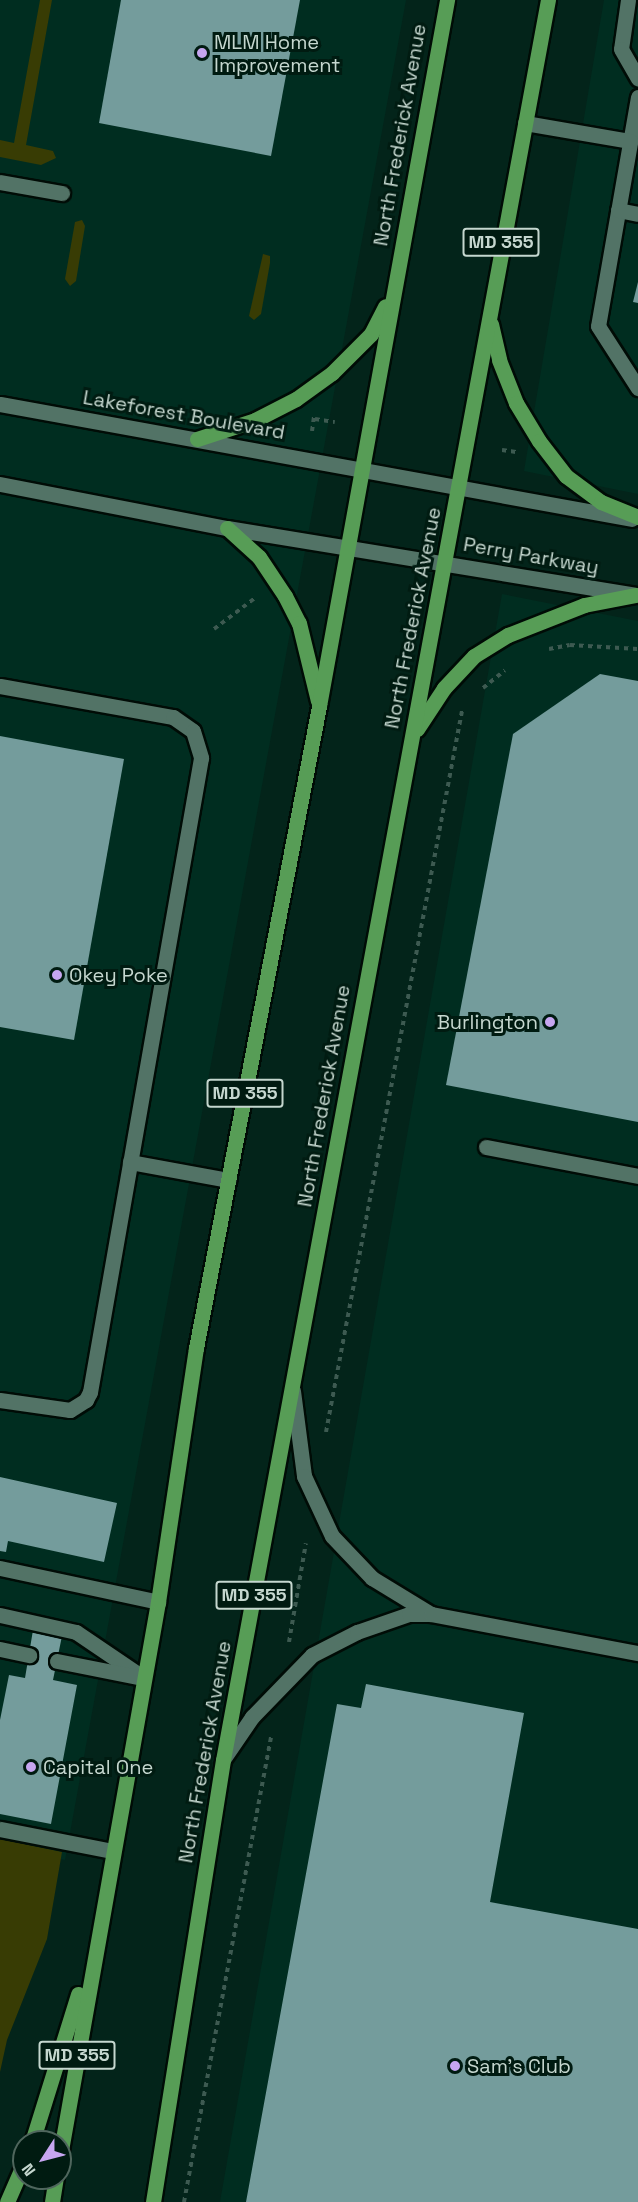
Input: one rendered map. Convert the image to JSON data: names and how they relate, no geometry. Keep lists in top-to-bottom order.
{
  "streets": {
    "main road": ["North Frederick Avenue", "MD 355"],
    "street": ["Lakeforest Boulevard", "Perry Parkway"]
  },
  "crossings": [
    ["North Frederick Avenue", "Lakeforest Boulevard"],
    ["North Frederick Avenue", "Perry Parkway"]
  ],
  "places": [
    "MLM Home Improvement",
    "Okey Poke",
    "Burlington",
    "Capital One",
    "Sam's Club"
  ],
  "north": "bottom left"
}
